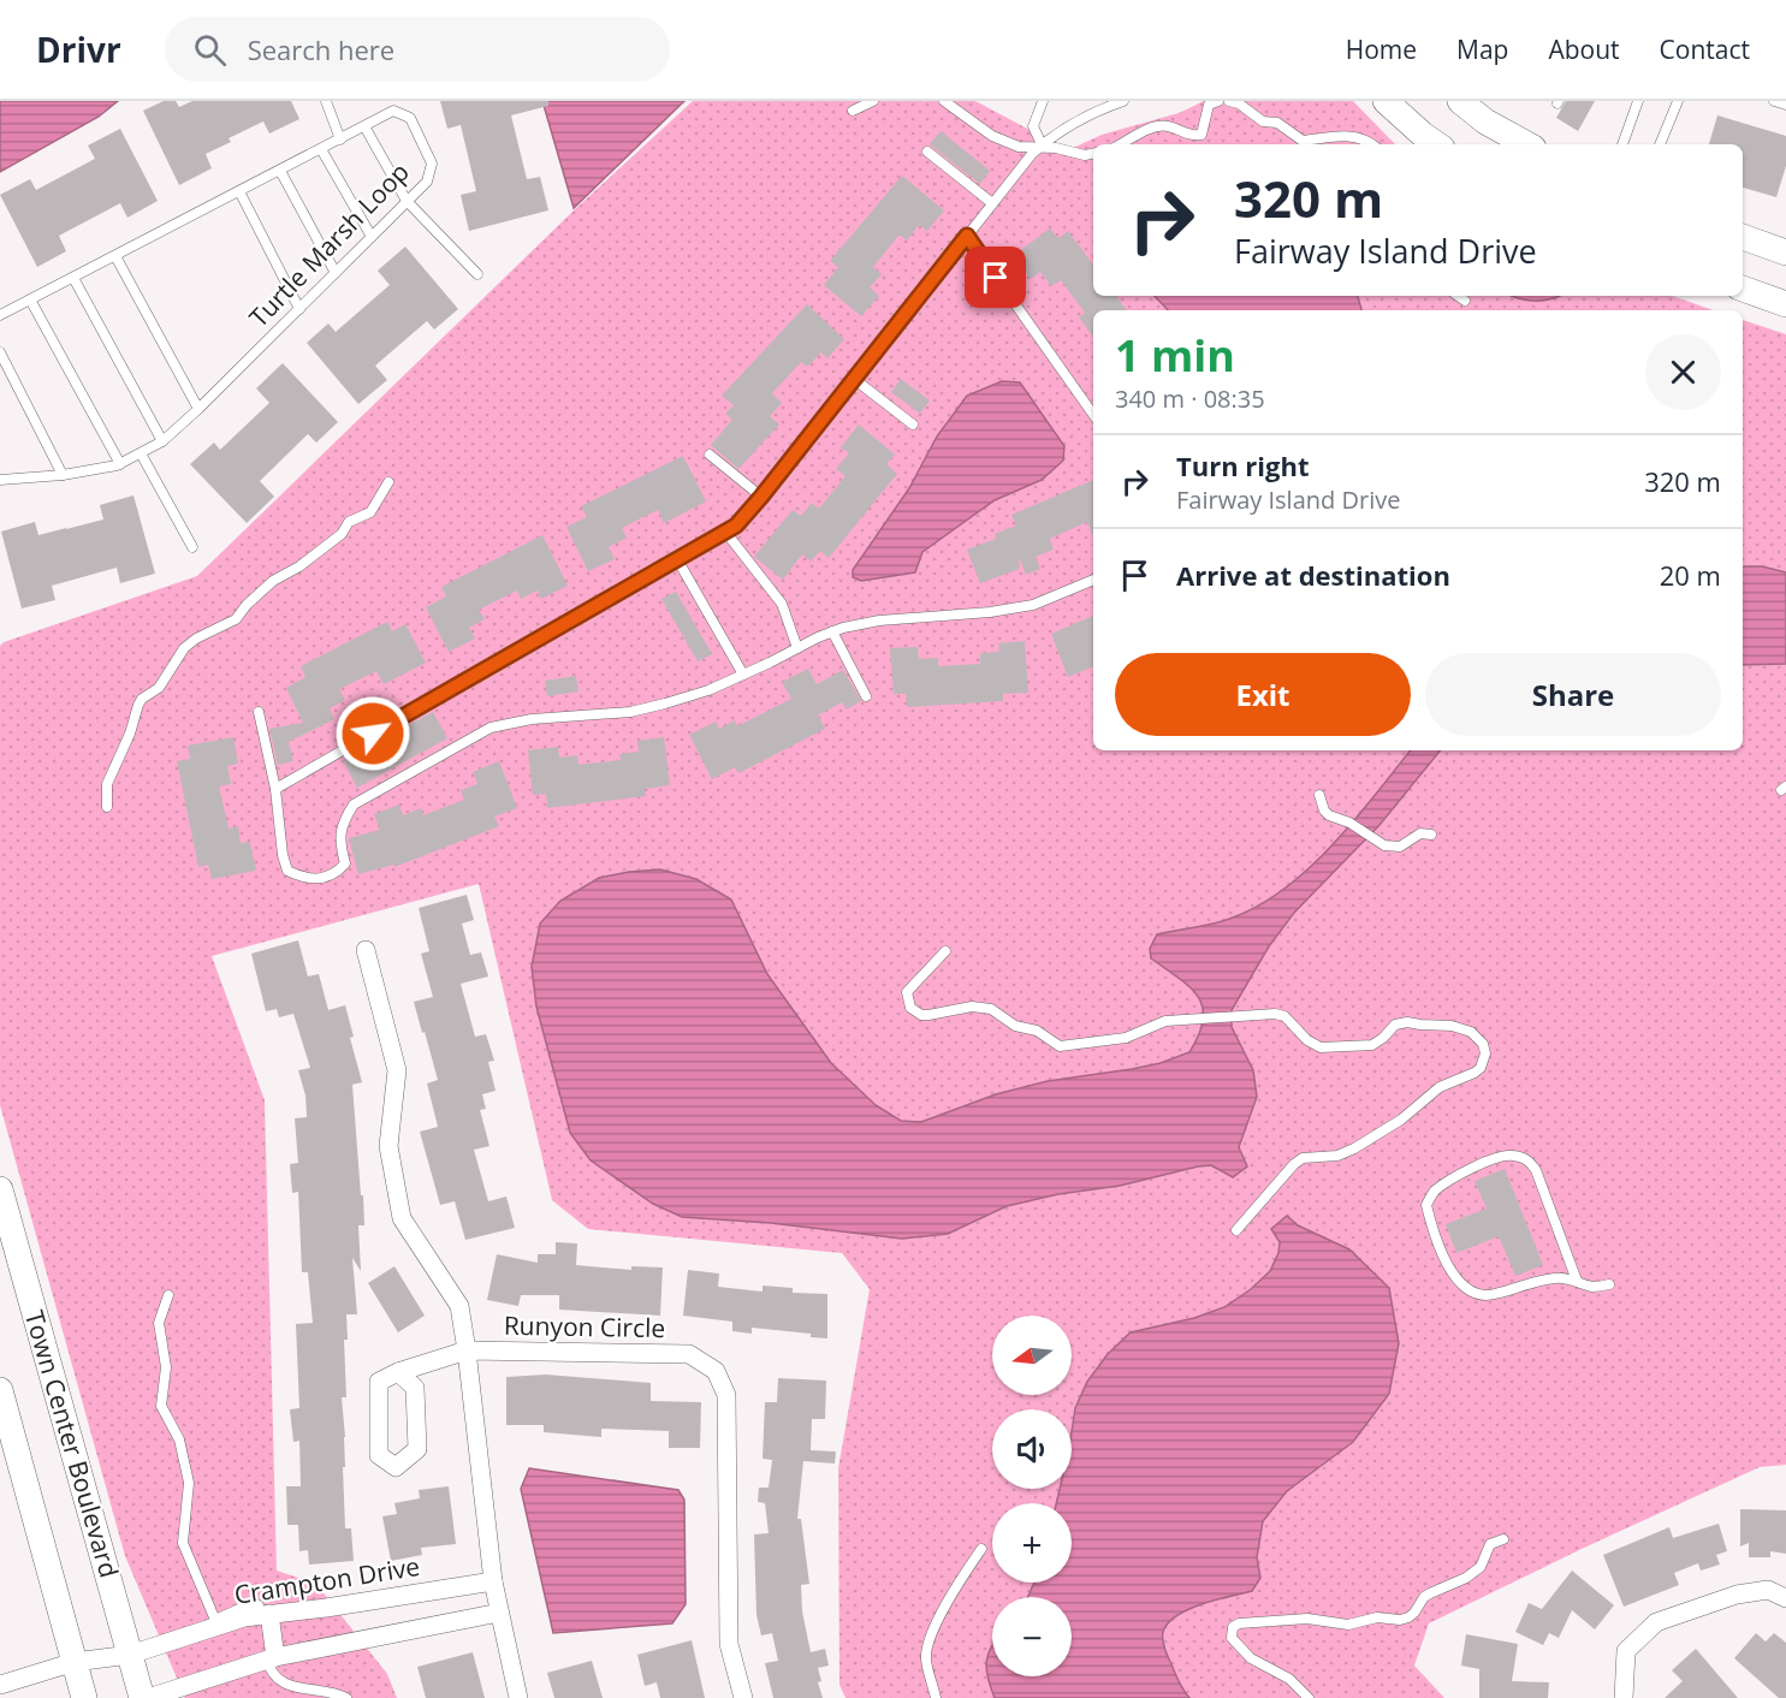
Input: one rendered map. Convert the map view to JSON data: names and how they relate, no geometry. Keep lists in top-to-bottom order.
{
  "streets": {
    "main road": ["Town Center Boulevard"],
    "street": ["Runyon Circle", "Crampton Drive"],
    "lane": ["Turtle Marsh Loop"]
  },
  "crossings": [
    ["Runyon Circle", "Crampton Drive"],
    ["Town Center Boulevard", "Crampton Drive"]
  ],
  "north": "left",
  "page": {
    "header": "Drivr",
    "search": "Search here",
    "nav": [
      "Home",
      "Map",
      "About",
      "Contact"
    ],
    "turn": ["320 m", "Fairway Island Drive"],
    "heading": ["1 min", "340 m · 08:35"],
    "list": [
      {
        "name": "Turn right",
        "note": "Fairway Island Drive",
        "value": "320 m"
      },
      {
        "name": "Arrive at destination",
        "value": "20 m"
      }
    ],
    "buttons": ["Exit", "Share"],
    "map_buttons": ["+", "−"]
  }
}
